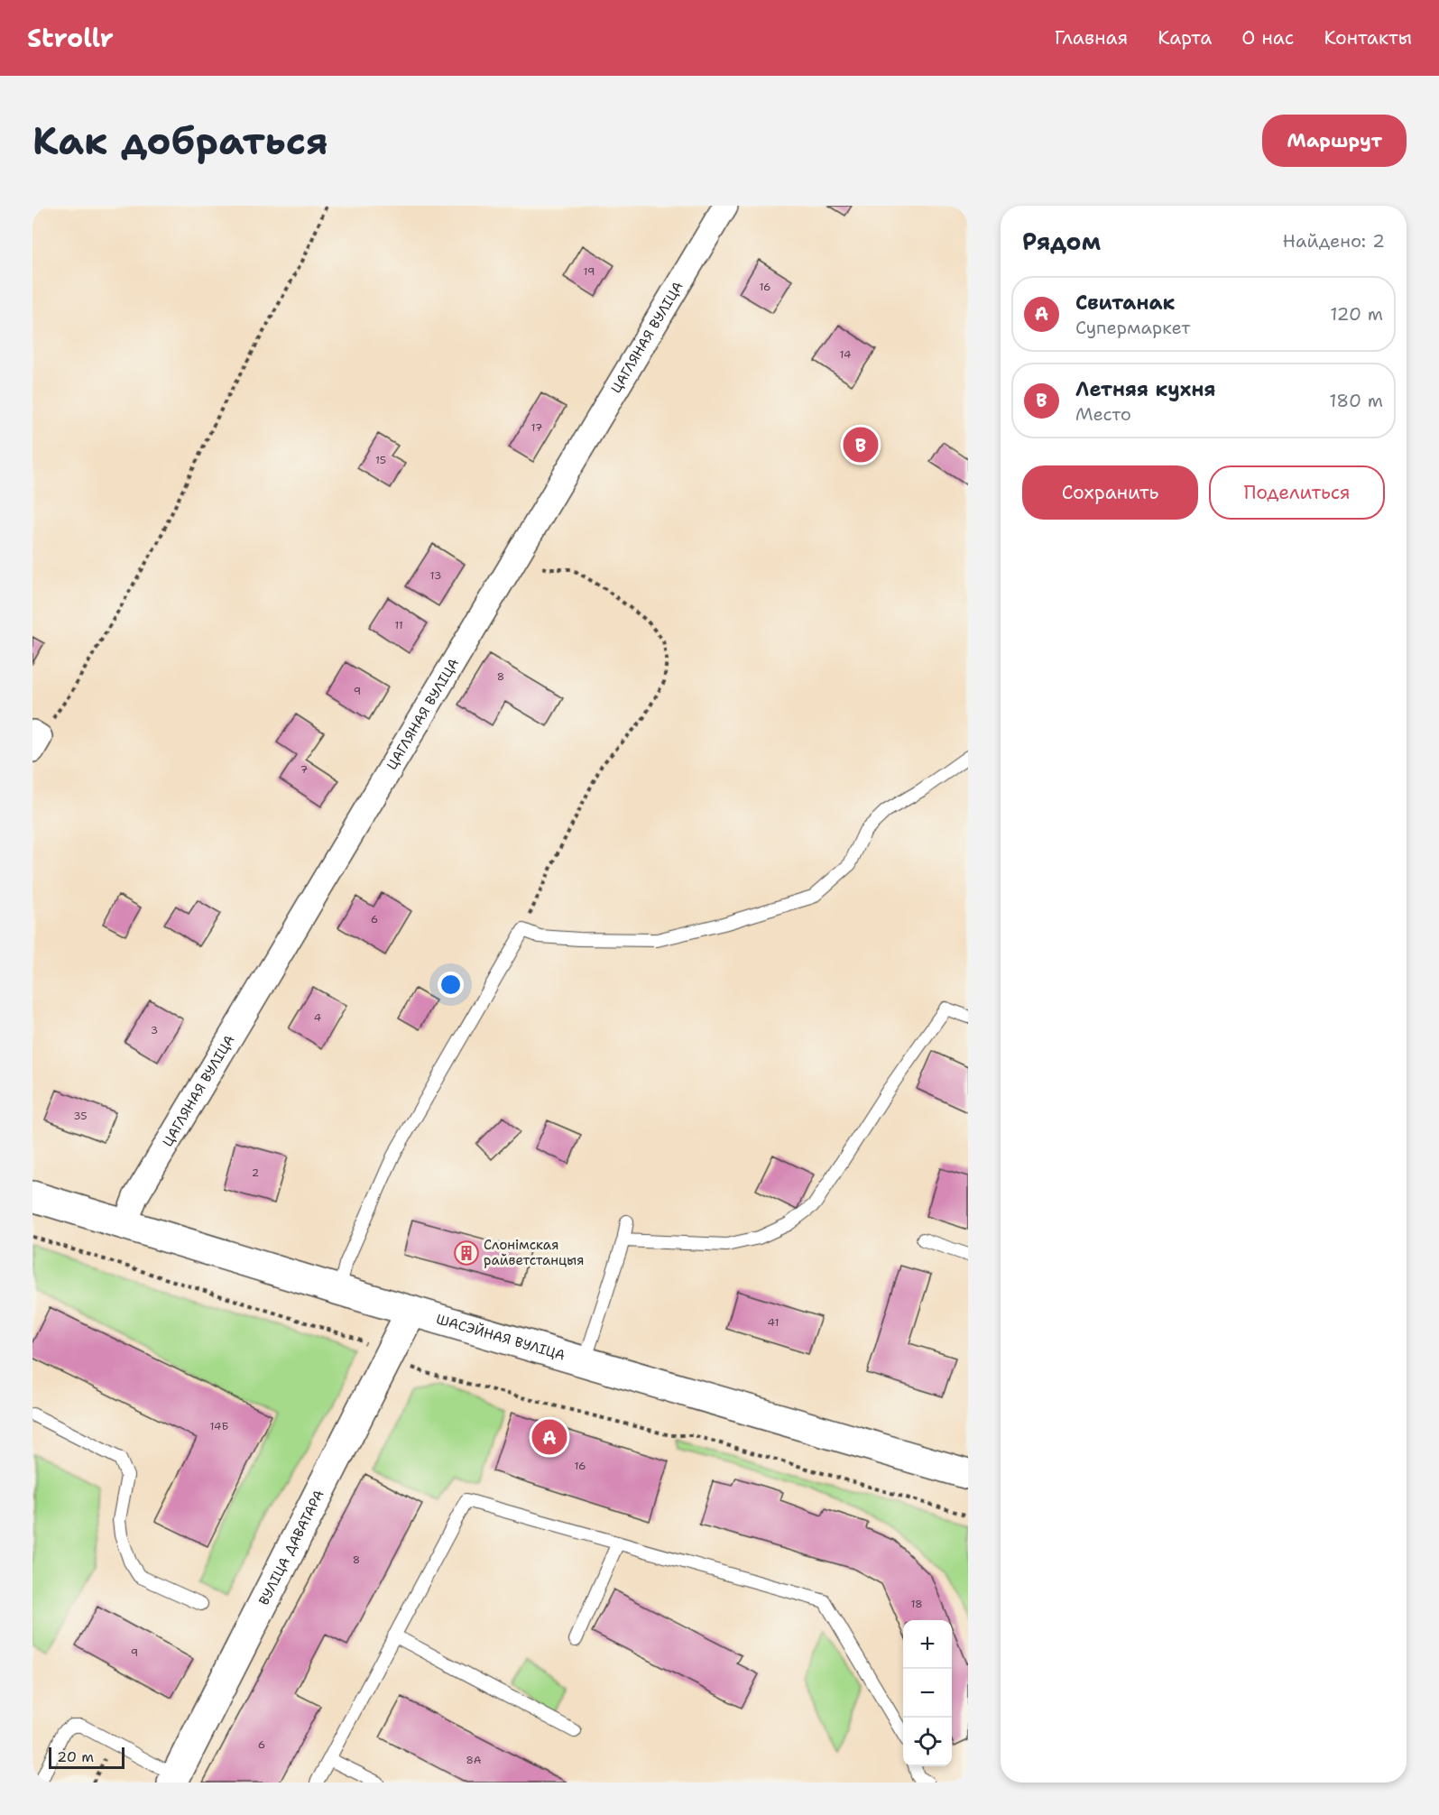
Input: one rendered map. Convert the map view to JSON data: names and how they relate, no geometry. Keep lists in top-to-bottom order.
{
  "streets": {
    "main road": ["ШАСЭЙНАЯ ВУЛІЦА", "ВУЛІЦА ДАВАТАРА"],
    "street": ["ЦАГЛЯНАЯ ВУЛІЦА"]
  },
  "crossings": [
    ["ЦАГЛЯНАЯ ВУЛІЦА", "ШАСЭЙНАЯ ВУЛІЦА"],
    ["ШАСЭЙНАЯ ВУЛІЦА", "ВУЛІЦА ДАВАТАРА"]
  ],
  "places": {
    "building": ["Слонімская райветстанцыя"]
  },
  "house_numbers": [
    "19",
    "16",
    "14",
    "17",
    "15",
    "13",
    "11",
    "8",
    "9",
    "7",
    "6",
    "4",
    "3",
    "35",
    "2",
    "41",
    "14Б",
    "16",
    "8",
    "18",
    "9",
    "6",
    "8А"
  ],
  "scale_bar": "20 m",
  "page": {
    "header": "Strollr",
    "nav": [
      "Главная",
      "Карта",
      "О нас",
      "Контакты"
    ],
    "buttons": [
      "Маршрут",
      ["Сохранить", "Поделиться"]
    ],
    "title": "Как добраться",
    "heading": ["Рядом", "Найдено: 2"],
    "list": [
      {
        "mark": "A",
        "name": "Свитанак",
        "note": "Супермаркет",
        "value": "120 m"
      },
      {
        "mark": "B",
        "name": "Летняя кухня",
        "note": "Место",
        "value": "180 m"
      }
    ],
    "pins": ["B", "A"],
    "map_buttons": ["+", "−"],
    "scale": "20 m"
  }
}
